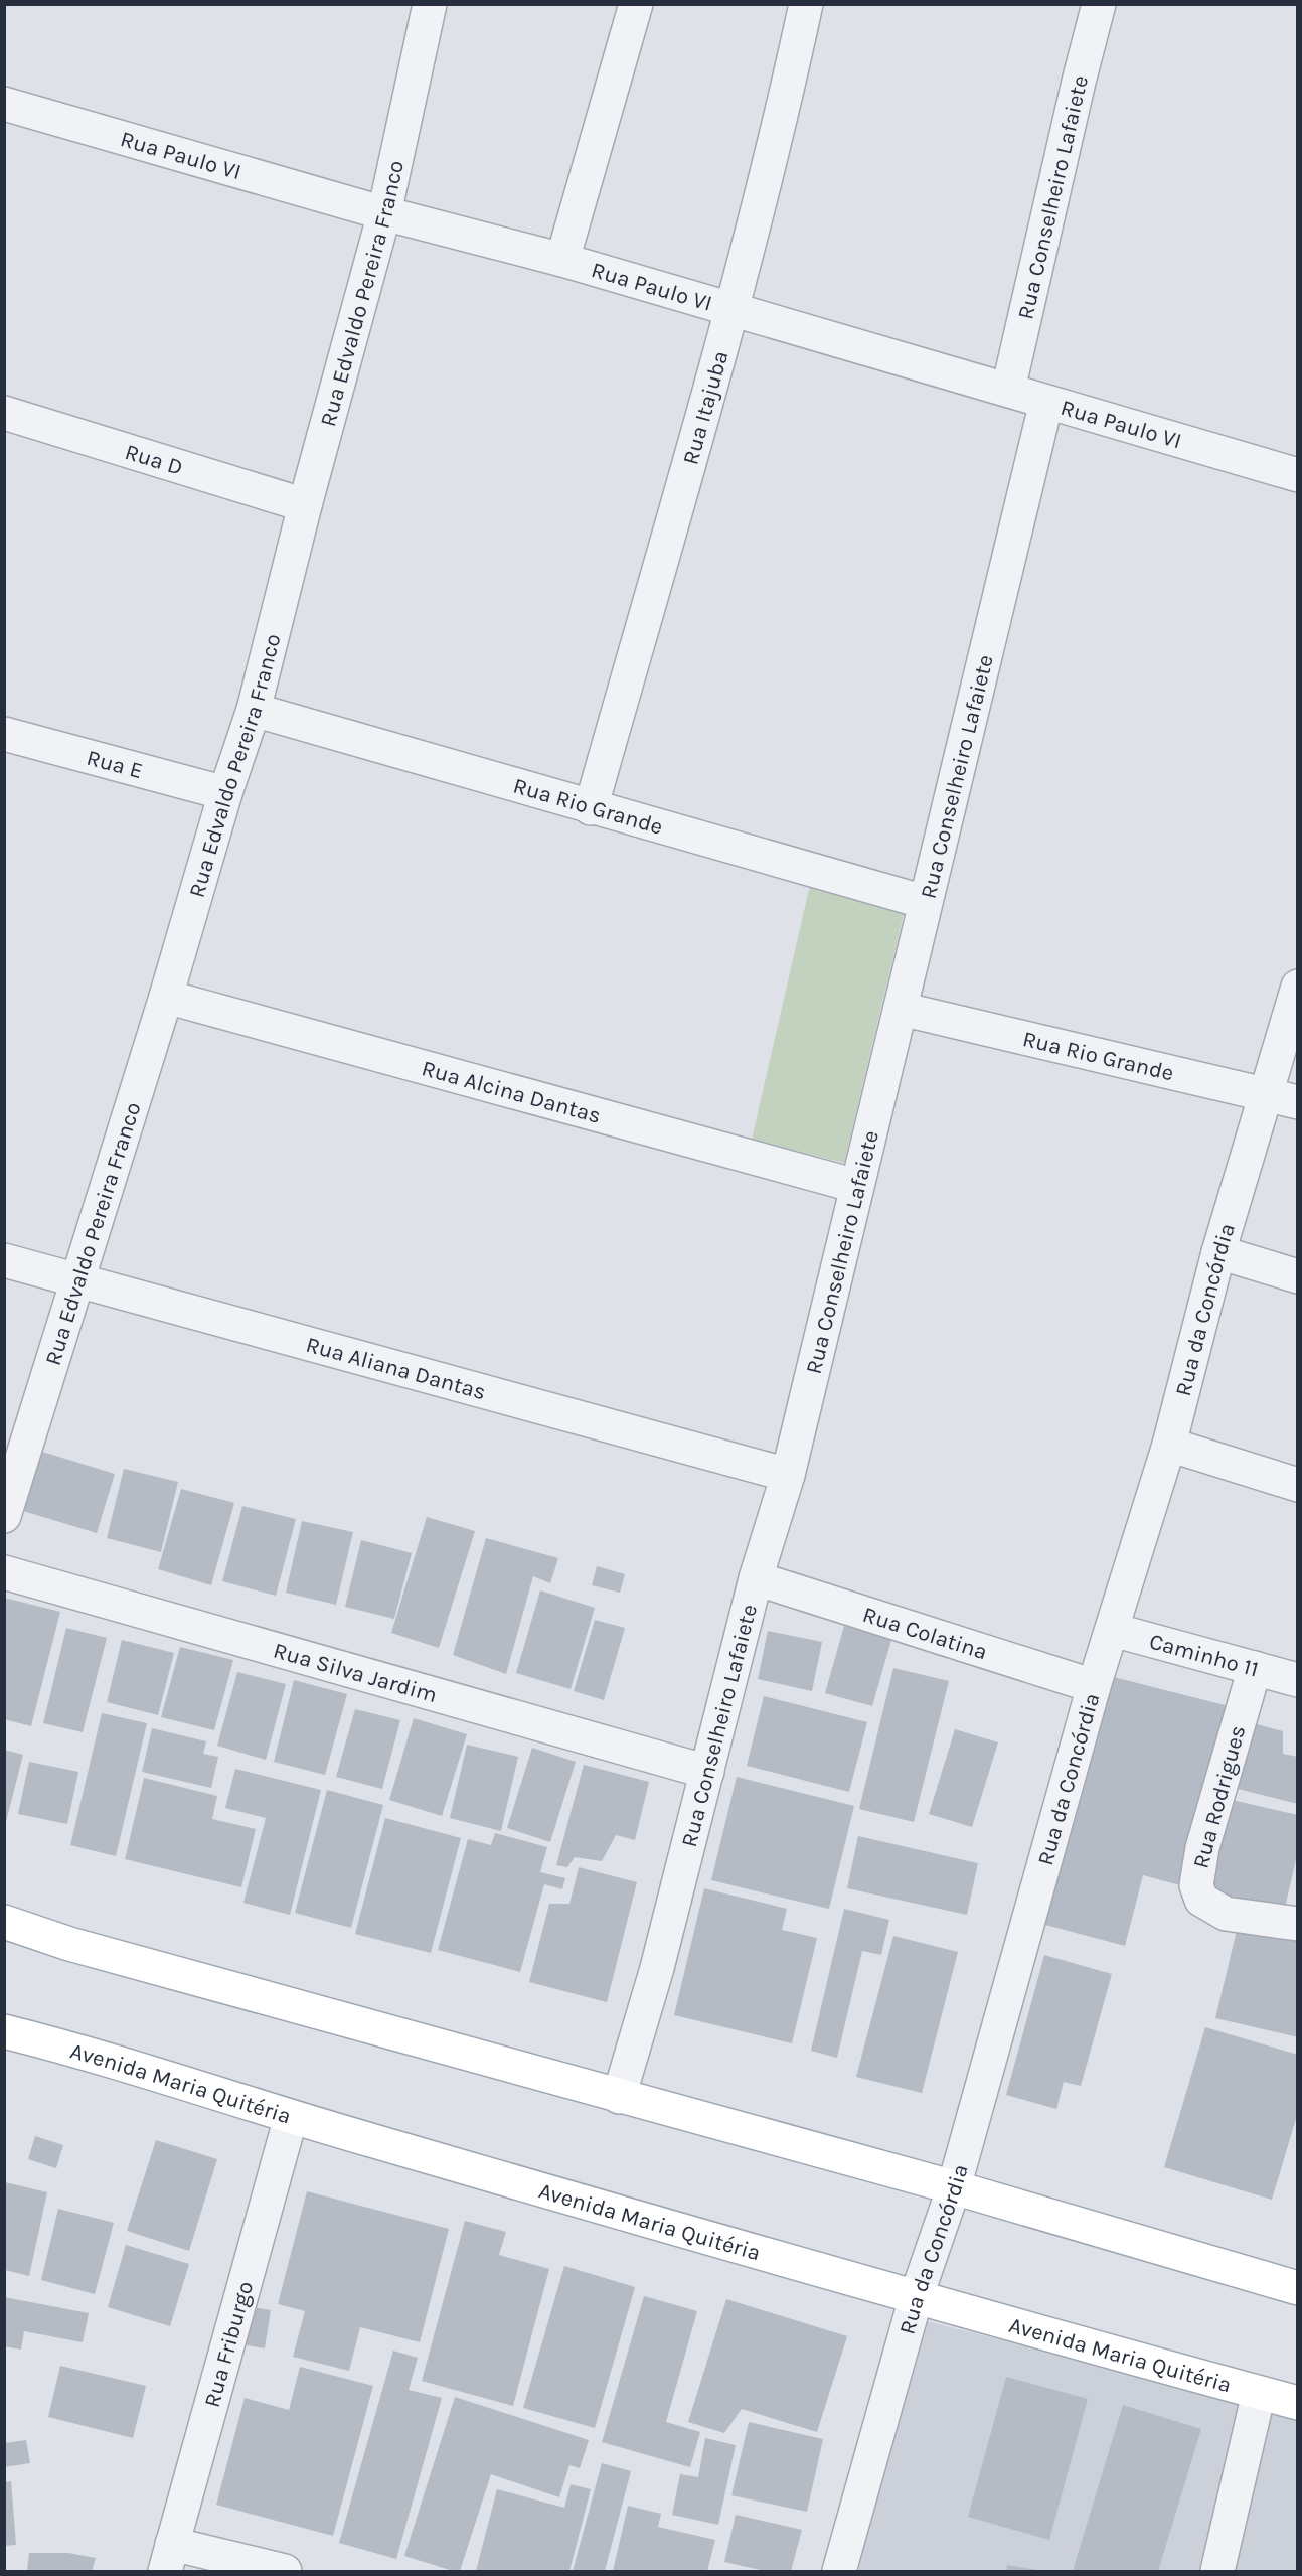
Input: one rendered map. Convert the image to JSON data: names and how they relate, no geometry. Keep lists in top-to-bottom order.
{
  "streets": {
    "main road": ["Avenida Maria Quitéria"],
    "street": [
      "Rua Paulo VI",
      "Rua Conselheiro Lafaiete",
      "Rua Edvaldo Pereira Franco",
      "Rua Itajuba",
      "Rua D",
      "Rua E",
      "Rua Rio Grande",
      "Rua Alcina Dantas",
      "Rua da Concórdia",
      "Rua Aliana Dantas",
      "Rua Colatina",
      "Caminho 11",
      "Rua Silva Jardim",
      "Rua Rodrigues",
      "Rua Friburgo"
    ]
  },
  "crossings": [
    ["Rua Paulo VI", "Rua Conselheiro Lafaiete"],
    ["Rua Paulo VI", "Rua Edvaldo Pereira Franco"],
    ["Rua Paulo VI", "Rua Itajuba"],
    ["Rua Conselheiro Lafaiete", "Rua Rio Grande"],
    ["Rua Conselheiro Lafaiete", "Rua Alcina Dantas"],
    ["Rua Conselheiro Lafaiete", "Rua Aliana Dantas"],
    ["Rua Conselheiro Lafaiete", "Rua Colatina"],
    ["Rua Conselheiro Lafaiete", "Rua Silva Jardim"],
    ["Rua Edvaldo Pereira Franco", "Rua D"],
    ["Rua Edvaldo Pereira Franco", "Rua E"],
    ["Rua Edvaldo Pereira Franco", "Rua Rio Grande"],
    ["Rua Edvaldo Pereira Franco", "Rua Alcina Dantas"],
    ["Rua Edvaldo Pereira Franco", "Rua Aliana Dantas"],
    ["Rua Itajuba", "Rua Rio Grande"],
    ["Rua Rio Grande", "Rua da Concórdia"],
    ["Rua da Concórdia", "Rua Colatina"],
    ["Rua da Concórdia", "Caminho 11"],
    ["Rua da Concórdia", "Avenida Maria Quitéria"],
    ["Caminho 11", "Rua Rodrigues"],
    ["Avenida Maria Quitéria", "Rua Friburgo"]
  ]
}
